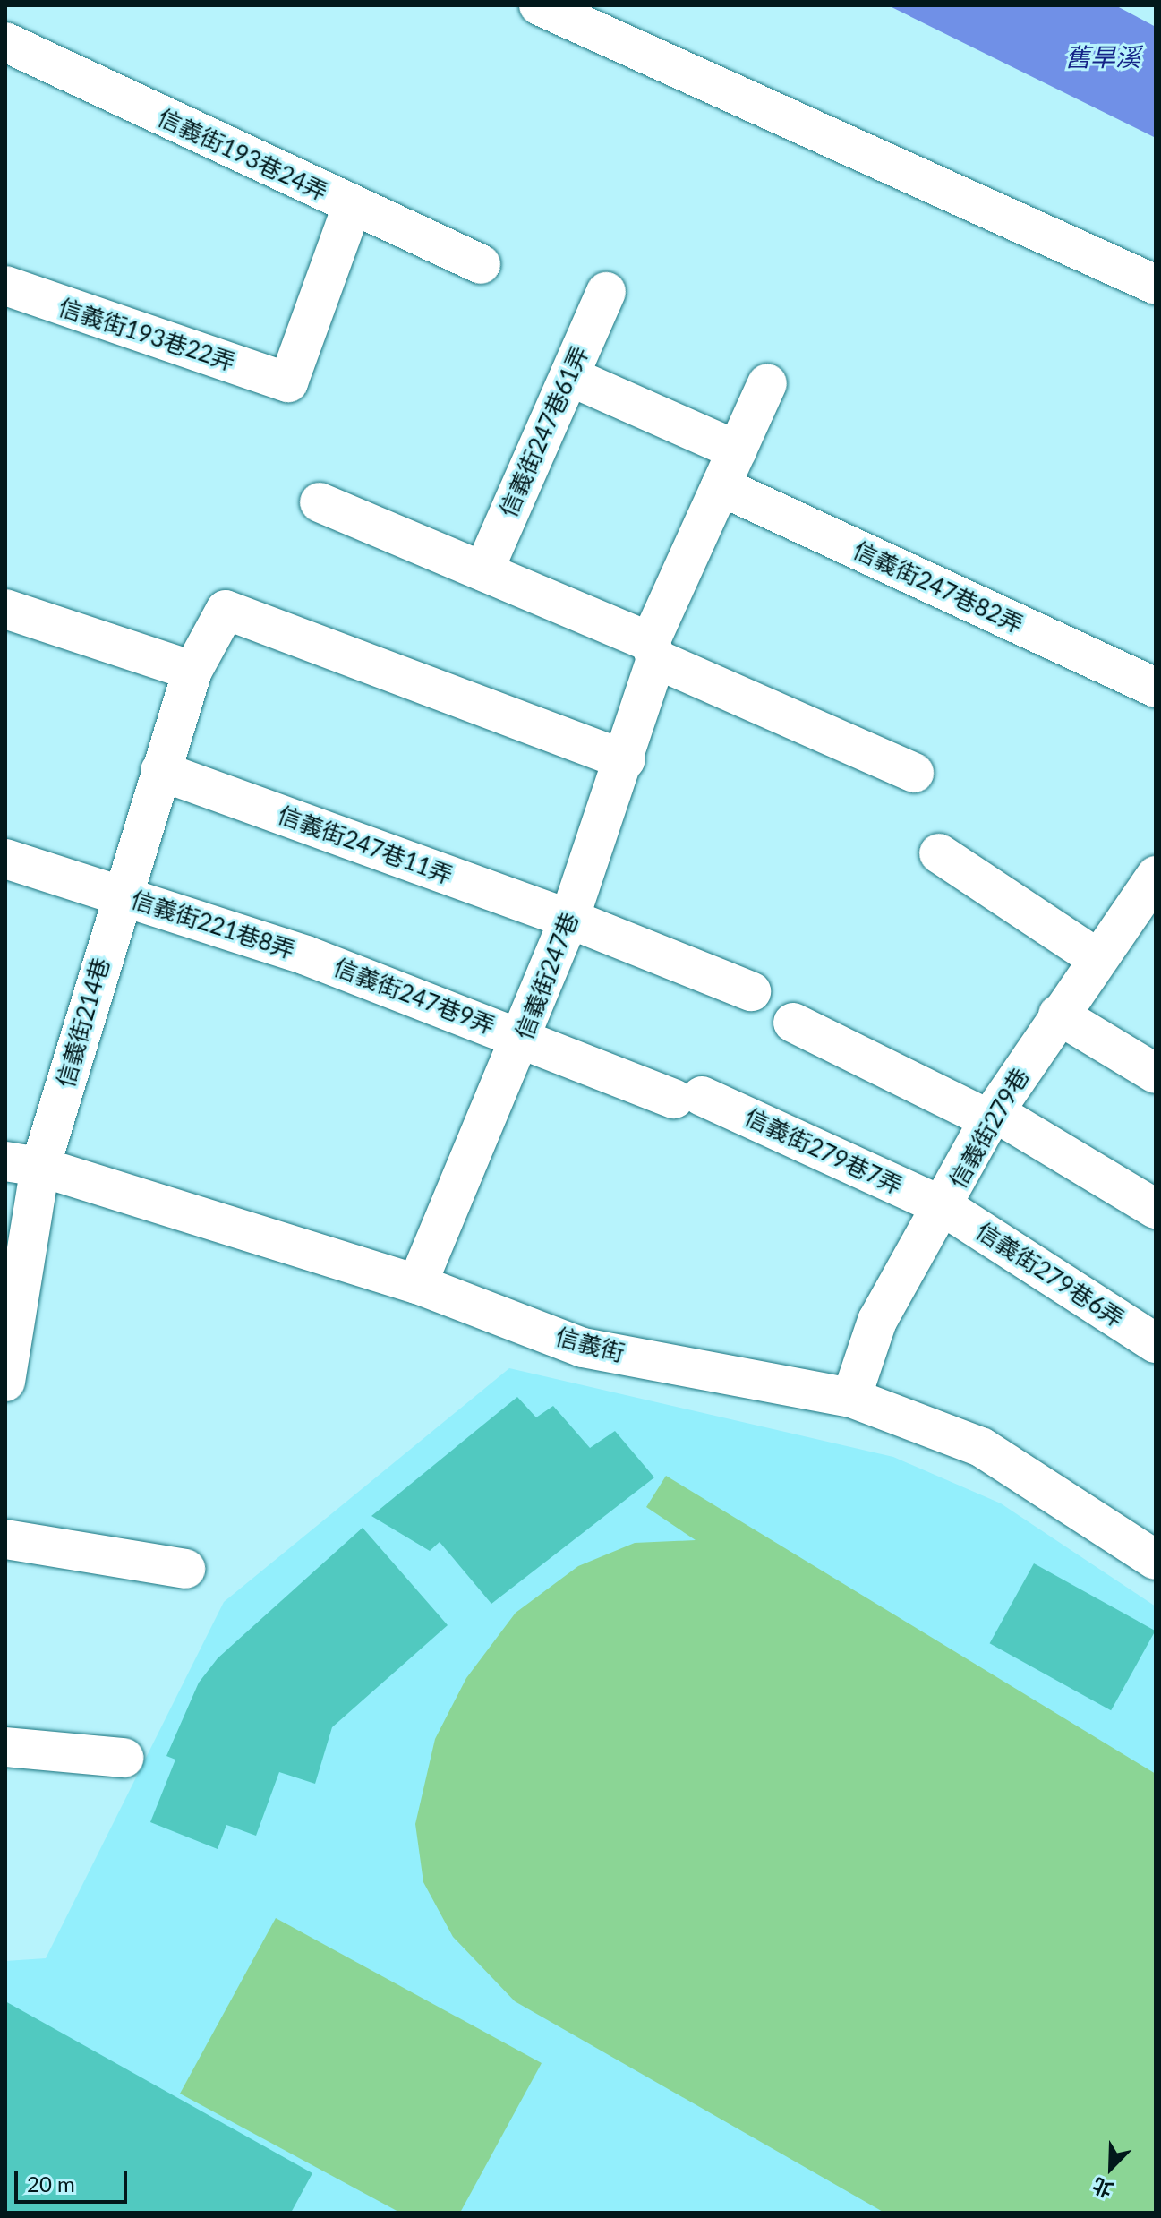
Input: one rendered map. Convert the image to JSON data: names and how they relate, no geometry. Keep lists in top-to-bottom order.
{
  "streets": {
    "street": [
      "信義街193巷24弄",
      "信義街193巷22弄",
      "信義街247巷61弄",
      "信義街247巷82弄",
      "信義街247巷11弄",
      "信義街221巷8弄",
      "信義街247巷",
      "信義街247巷9弄",
      "信義街214巷",
      "信義街279巷",
      "信義街279巷7弄",
      "信義街279巷6弄",
      "信義街"
    ]
  },
  "crossings": [
    ["信義街193巷24弄", "信義街193巷22弄"],
    ["信義街247巷82弄", "信義街247巷"],
    ["信義街247巷11弄", "信義街247巷"],
    ["信義街247巷11弄", "信義街214巷"],
    ["信義街221巷8弄", "信義街247巷9弄"],
    ["信義街221巷8弄", "信義街214巷"],
    ["信義街247巷", "信義街247巷9弄"],
    ["信義街247巷", "信義街214巷"],
    ["信義街247巷", "信義街"],
    ["信義街247巷9弄", "信義街279巷7弄"],
    ["信義街214巷", "信義街"],
    ["信義街279巷", "信義街279巷7弄"],
    ["信義街279巷", "信義街279巷6弄"],
    ["信義街279巷", "信義街"],
    ["信義街279巷7弄", "信義街279巷6弄"]
  ],
  "water": ["舊旱溪"],
  "scale_bar": "20 m",
  "north": "bottom left"
}
